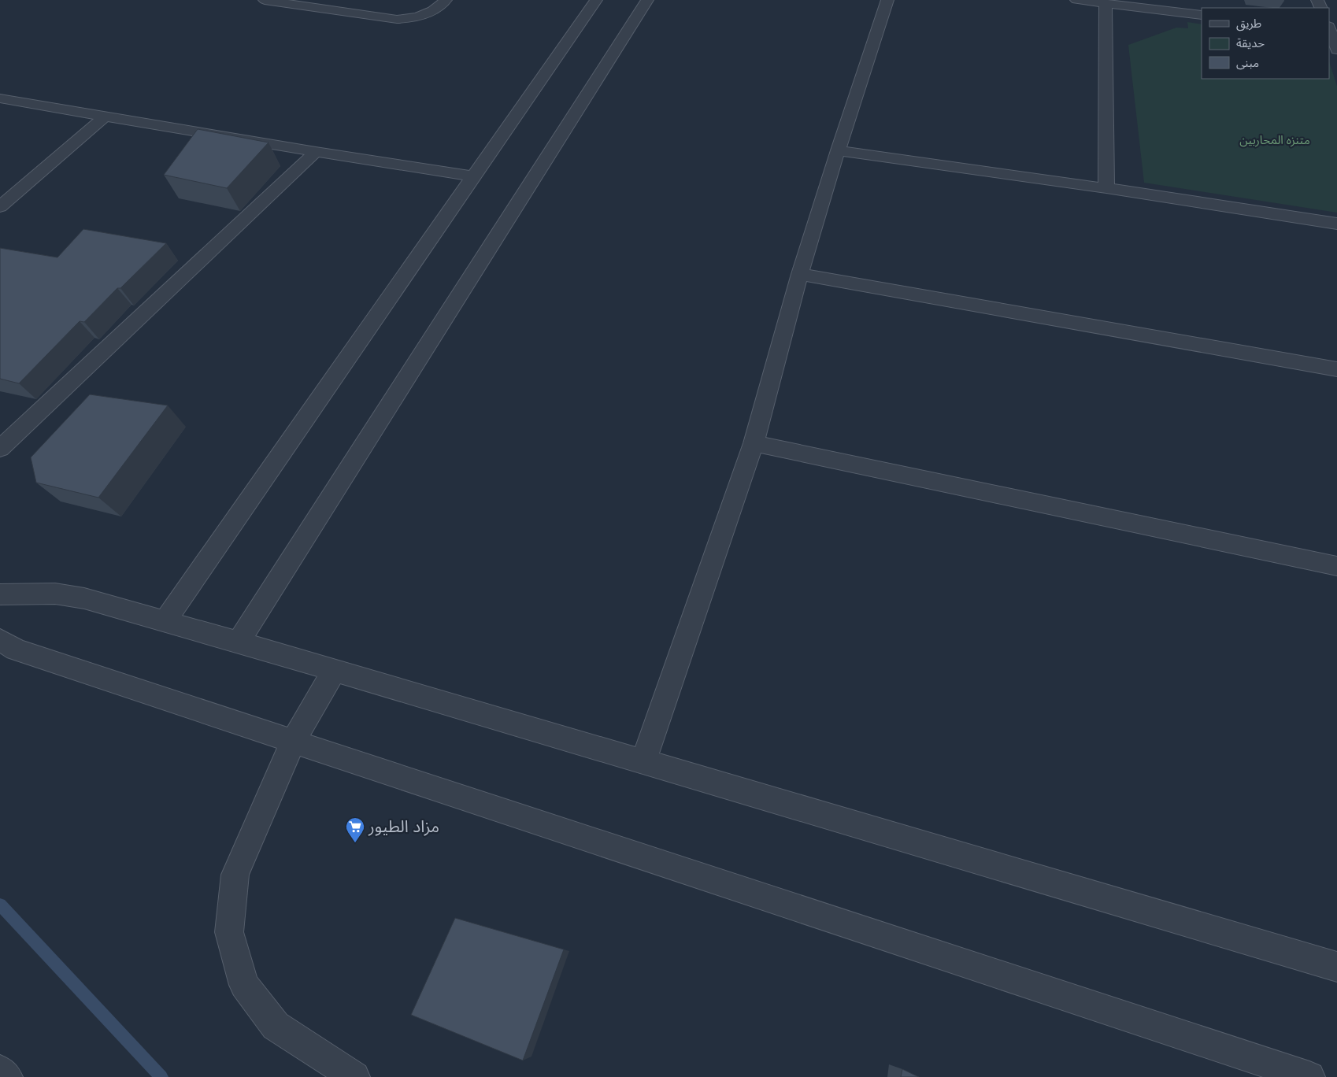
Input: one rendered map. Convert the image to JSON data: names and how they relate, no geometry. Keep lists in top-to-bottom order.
{
  "parks": ["متنزه المحاربين"],
  "places": {
    "supermarket": ["مزاد الطيور"]
  },
  "legend": ["طريق", "حديقة", "مبنى"]
}
